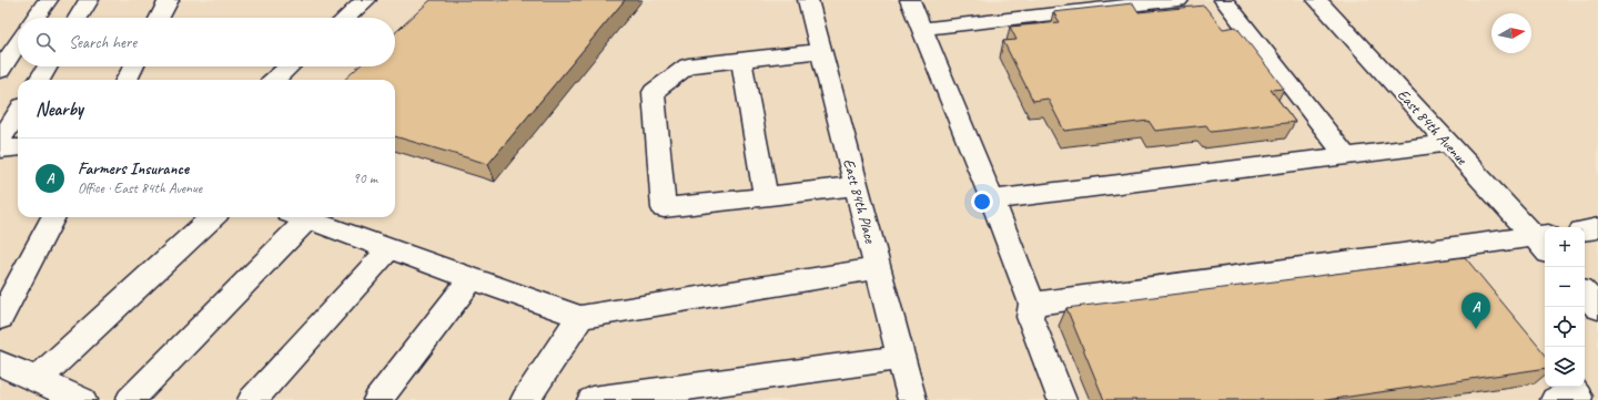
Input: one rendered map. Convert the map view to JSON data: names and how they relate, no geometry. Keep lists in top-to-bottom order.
{
  "streets": {
    "street": ["East 84th Avenue", "East 84th Place"]
  },
  "north": "right",
  "page": {
    "search": "Search here",
    "heading": "Nearby",
    "list": [
      {
        "mark": "A",
        "name": "Farmers Insurance",
        "note": "Office · East 84th Avenue",
        "value": "90 m"
      }
    ],
    "map_buttons": ["+", "−"],
    "pins": "A"
  }
}
